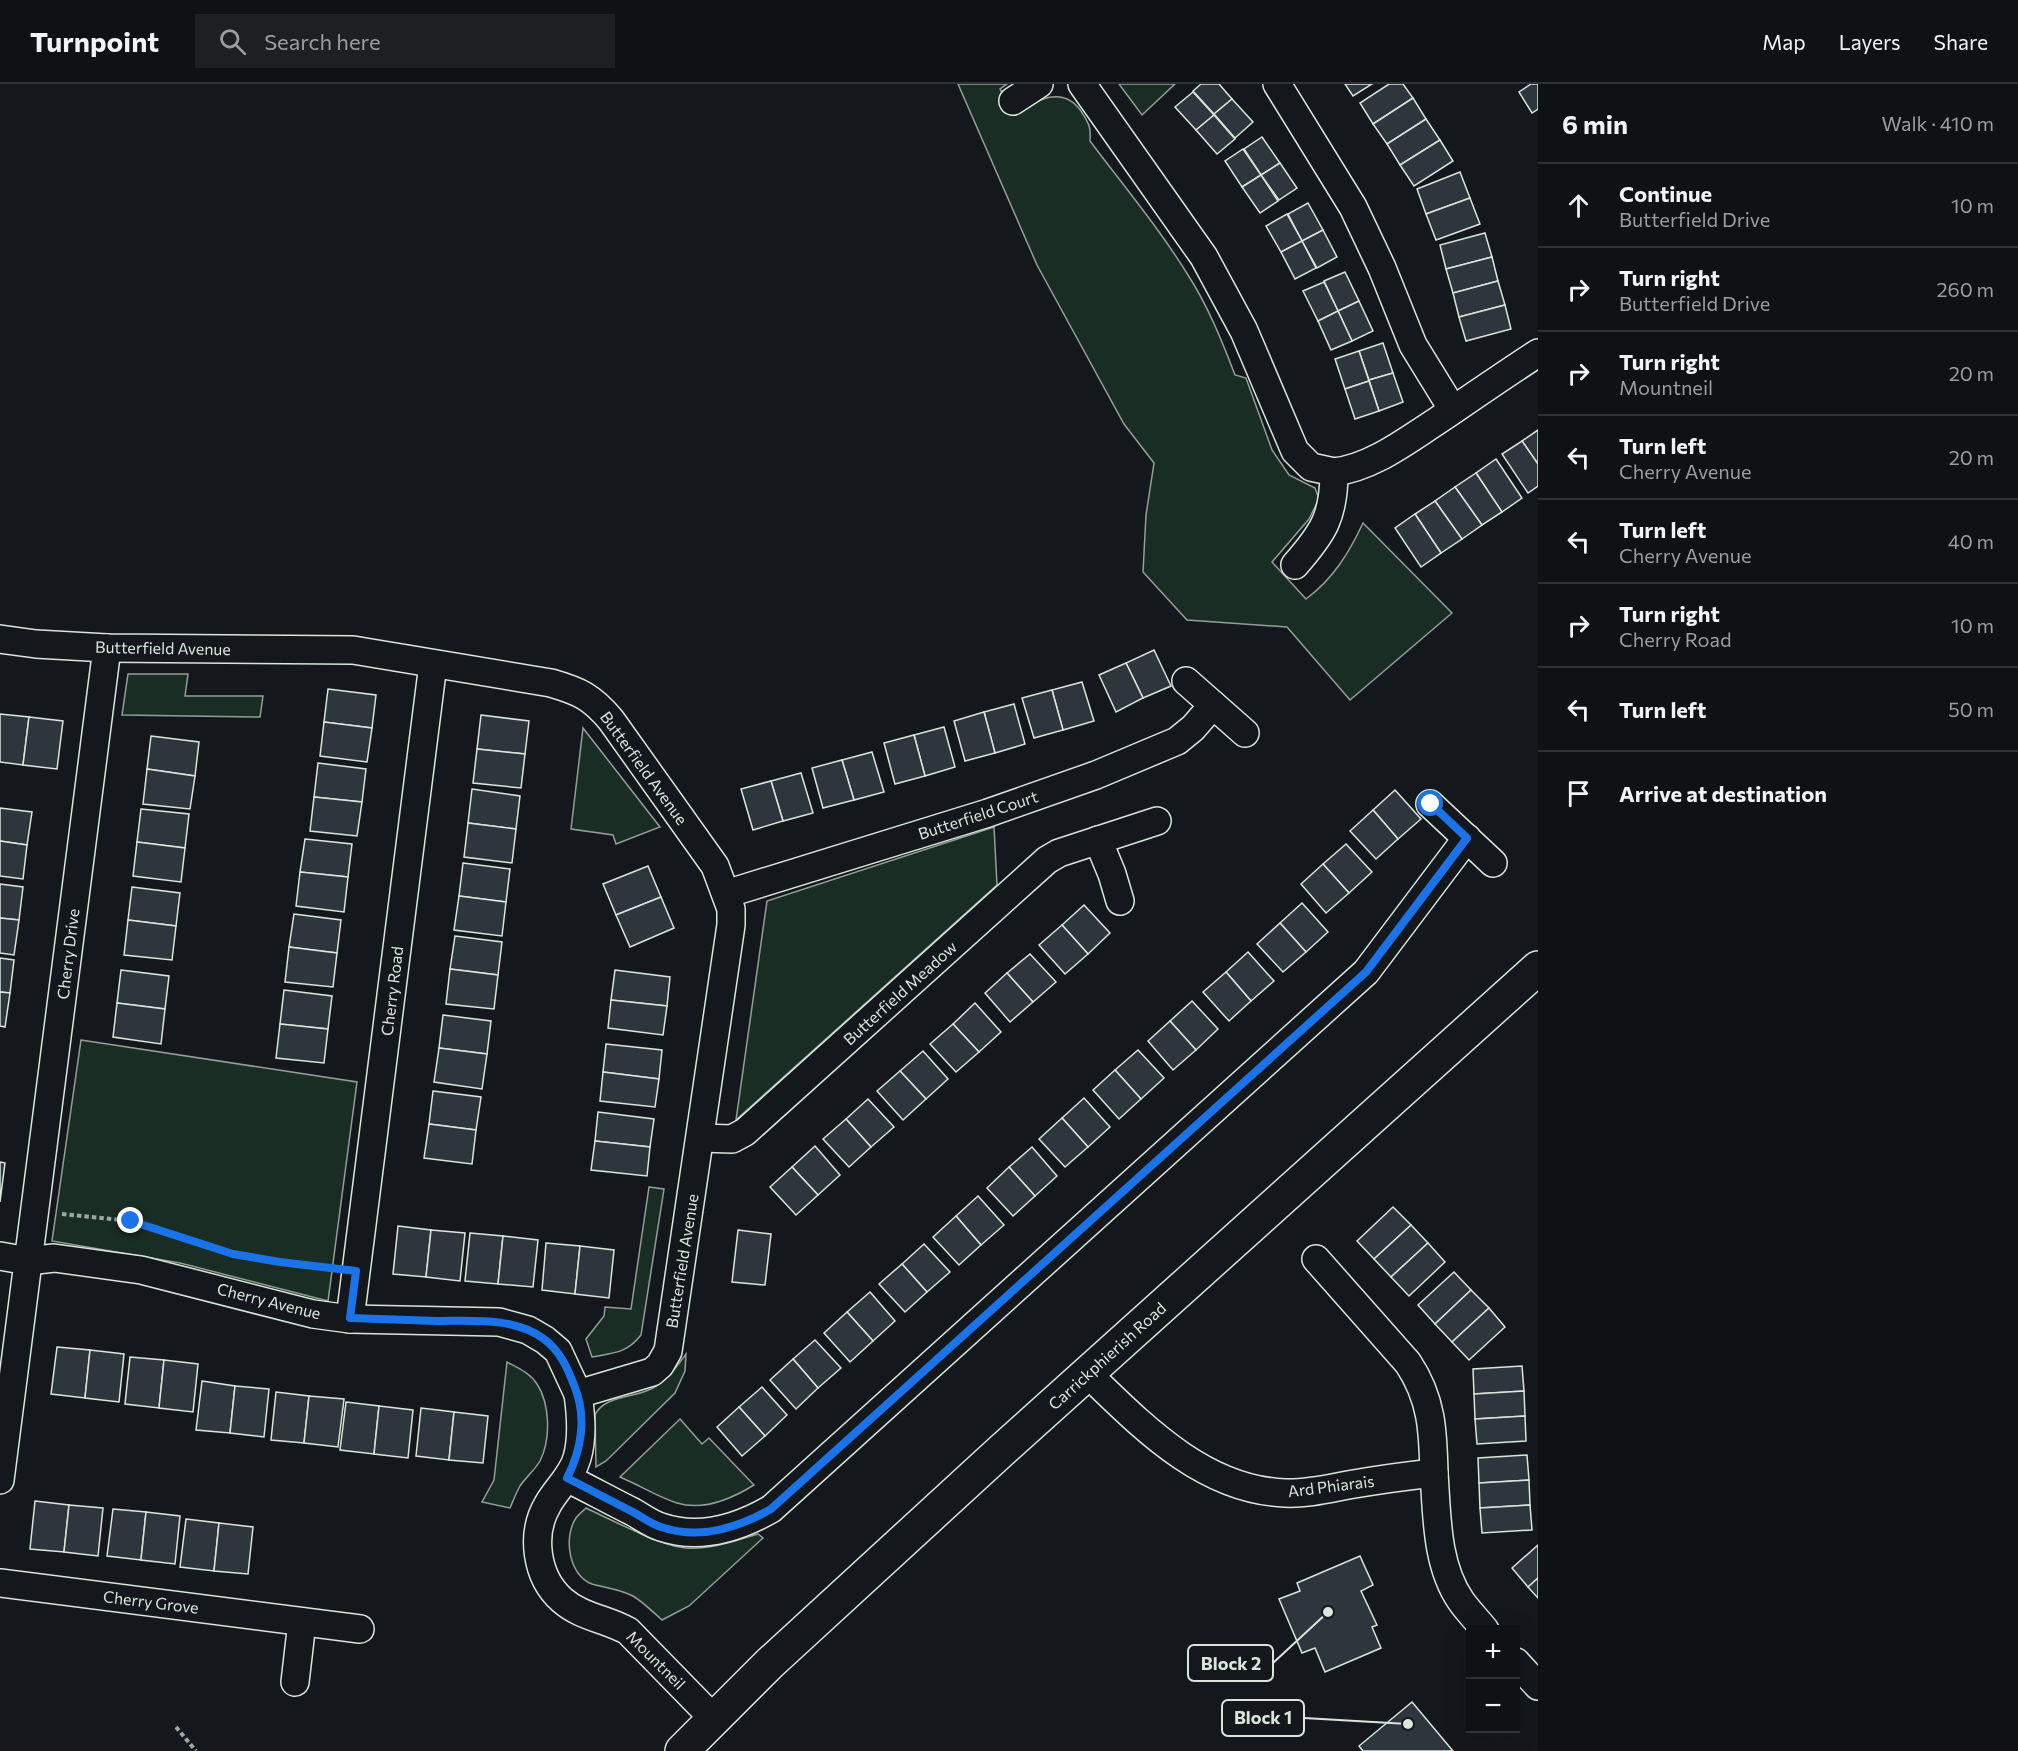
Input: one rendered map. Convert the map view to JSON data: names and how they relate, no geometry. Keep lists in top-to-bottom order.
{
  "streets": {
    "street": [
      "Butterfield Avenue",
      "Butterfield Court",
      "Cherry Drive",
      "Cherry Road",
      "Butterfield Meadow",
      "Cherry Avenue",
      "Carrickphierish Road",
      "Ard Phiarais",
      "Cherry Grove",
      "Mountneil"
    ]
  },
  "crossings": [
    ["Butterfield Avenue", "Butterfield Court"],
    ["Butterfield Avenue", "Cherry Drive"],
    ["Butterfield Avenue", "Cherry Road"],
    ["Butterfield Avenue", "Butterfield Meadow"],
    ["Butterfield Avenue", "Cherry Avenue"],
    ["Butterfield Avenue", "Mountneil"],
    ["Cherry Drive", "Cherry Avenue"],
    ["Cherry Road", "Cherry Avenue"],
    ["Cherry Avenue", "Mountneil"],
    ["Carrickphierish Road", "Ard Phiarais"],
    ["Carrickphierish Road", "Mountneil"]
  ],
  "places": ["Block 2", "Block 1"],
  "page": {
    "header": "Turnpoint",
    "search": "Search here",
    "nav": ["Map", "Layers", "Share"],
    "heading": ["6 min", "Walk · 410 m"],
    "list": [
      ["Continue", "Butterfield Drive", "10 m"],
      ["Turn right", "Butterfield Drive", "260 m"],
      ["Turn right", "Mountneil", "20 m"],
      ["Turn left", "Cherry Avenue", "20 m"],
      ["Turn left", "Cherry Avenue", "40 m"],
      ["Turn right", "Cherry Road", "10 m"],
      ["Turn left", "50 m"],
      "Arrive at destination"
    ],
    "map_buttons": ["+", "−"]
  }
}
